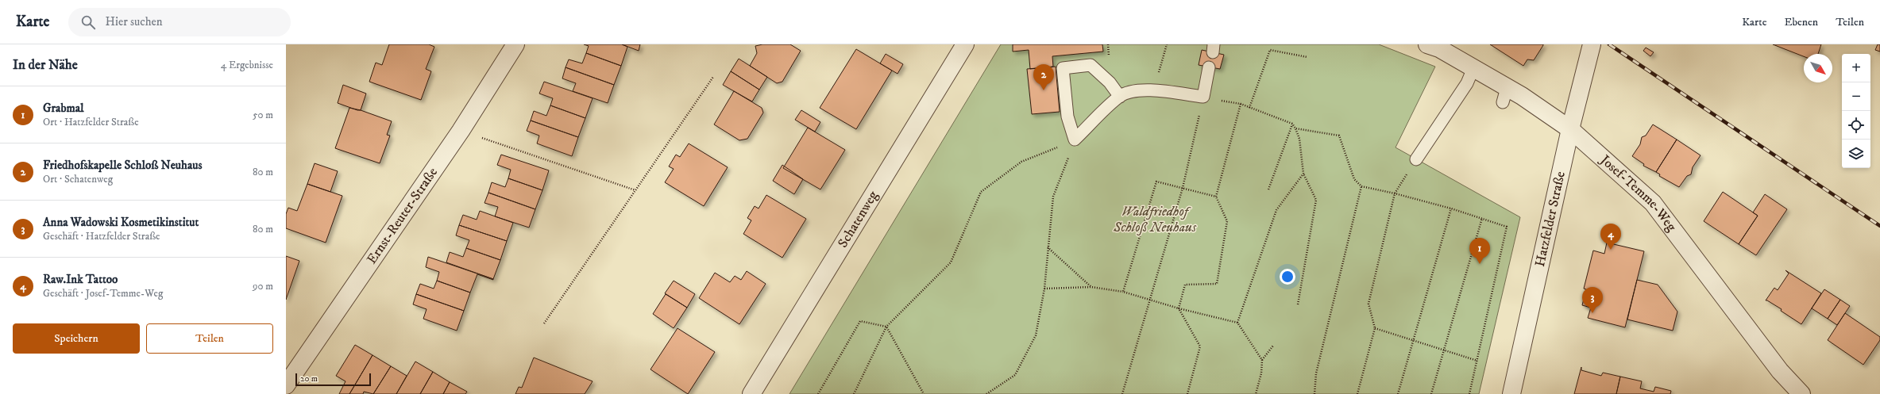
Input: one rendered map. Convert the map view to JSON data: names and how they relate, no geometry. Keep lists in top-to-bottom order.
{
  "streets": {
    "street": [
      "Josef-Temme-Weg",
      "Ernst-Reuter-Straße",
      "Schatenweg",
      "Hatzfelder Straße"
    ]
  },
  "crossings": [
    ["Josef-Temme-Weg", "Hatzfelder Straße"]
  ],
  "parks": ["Waldfriedhof Schloß Neuhaus"],
  "scale_bar": "20 m",
  "north": "bottom right",
  "page": {
    "header": "Karte",
    "search": "Hier suchen",
    "nav": ["Karte", "Ebenen", "Teilen"],
    "heading": ["In der Nähe", "4 Ergebnisse"],
    "map_buttons": ["+", "−"],
    "pins": [
      "2",
      "4",
      "1",
      "3"
    ],
    "list": [
      {
        "mark": "1",
        "name": "Grabmal",
        "note": "Ort · Hatzfelder Straße",
        "value": "50 m"
      },
      {
        "mark": "2",
        "name": "Friedhofskapelle Schloß Neuhaus",
        "note": "Ort · Schatenweg",
        "value": "80 m"
      },
      {
        "mark": "3",
        "name": "Anna Wadowski Kosmetikinstitut",
        "note": "Geschäft · Hatzfelder Straße",
        "value": "80 m"
      },
      {
        "mark": "4",
        "name": "Raw.Ink Tattoo",
        "note": "Geschäft · Josef-Temme-Weg",
        "value": "90 m"
      }
    ],
    "buttons": ["Speichern", "Teilen"],
    "scale": "20 m"
  }
}
